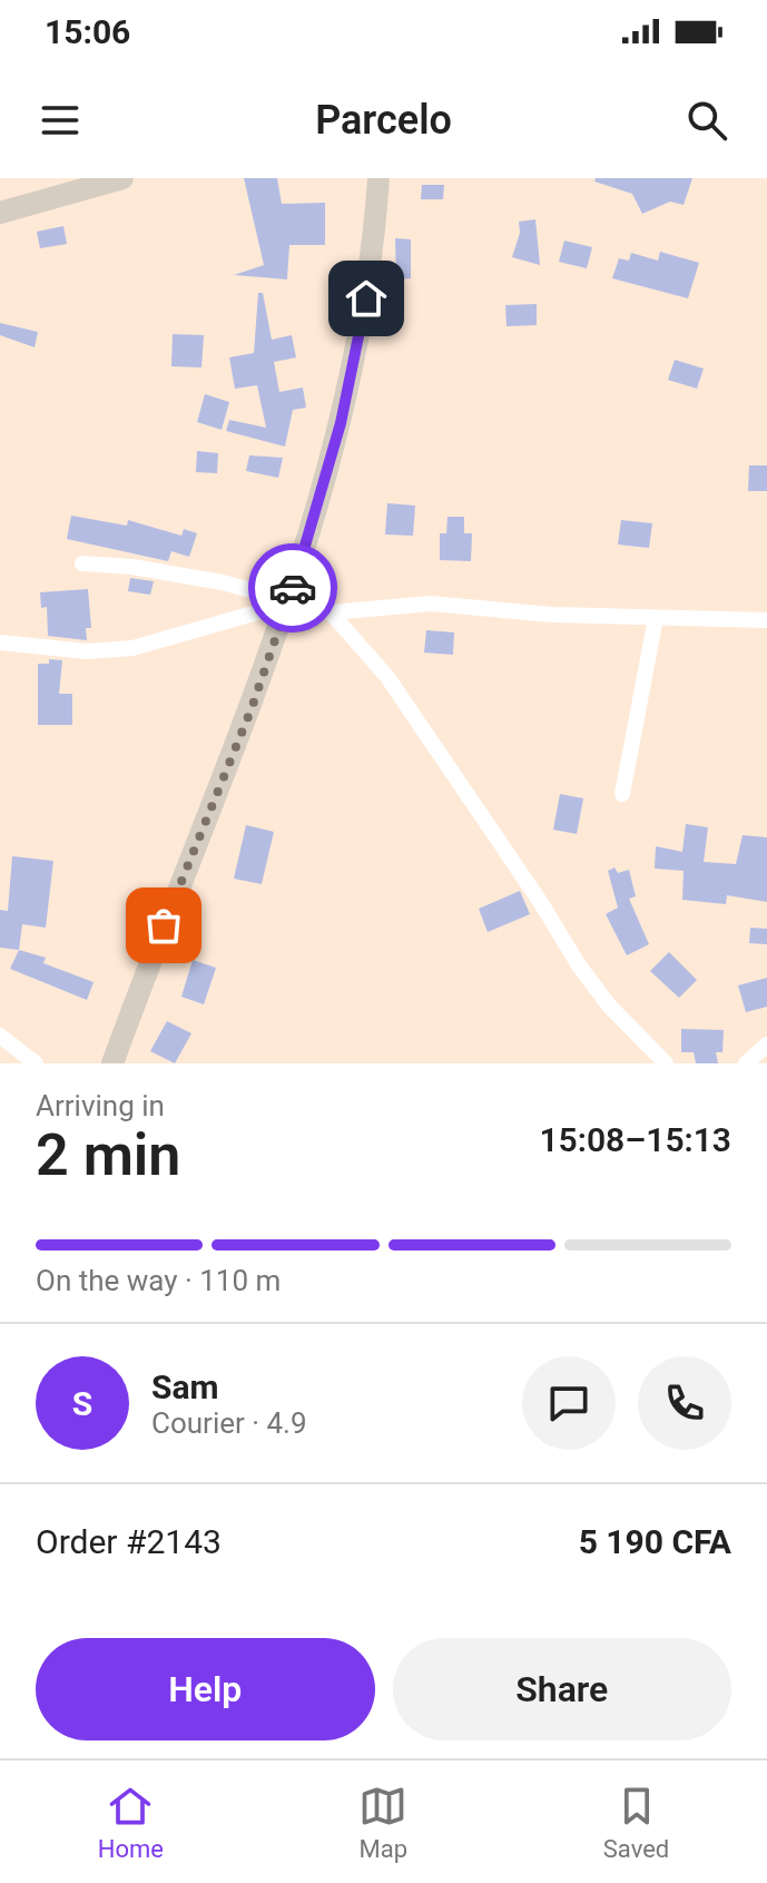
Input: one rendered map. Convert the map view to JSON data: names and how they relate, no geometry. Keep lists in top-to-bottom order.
{
  "page": {
    "status": "15:06",
    "header": "Parcelo",
    "heading": ["2 min", "Arriving in", "15:08–15:13"],
    "panel": [
      "Sam",
      "Courier · 4.9",
      "Order #2143",
      "5 190 CFA"
    ],
    "bar": "On the way · 110 m",
    "round": "S",
    "buttons": ["Help", "Share"],
    "tabs": ["Home", "Map", "Saved"]
  }
}
